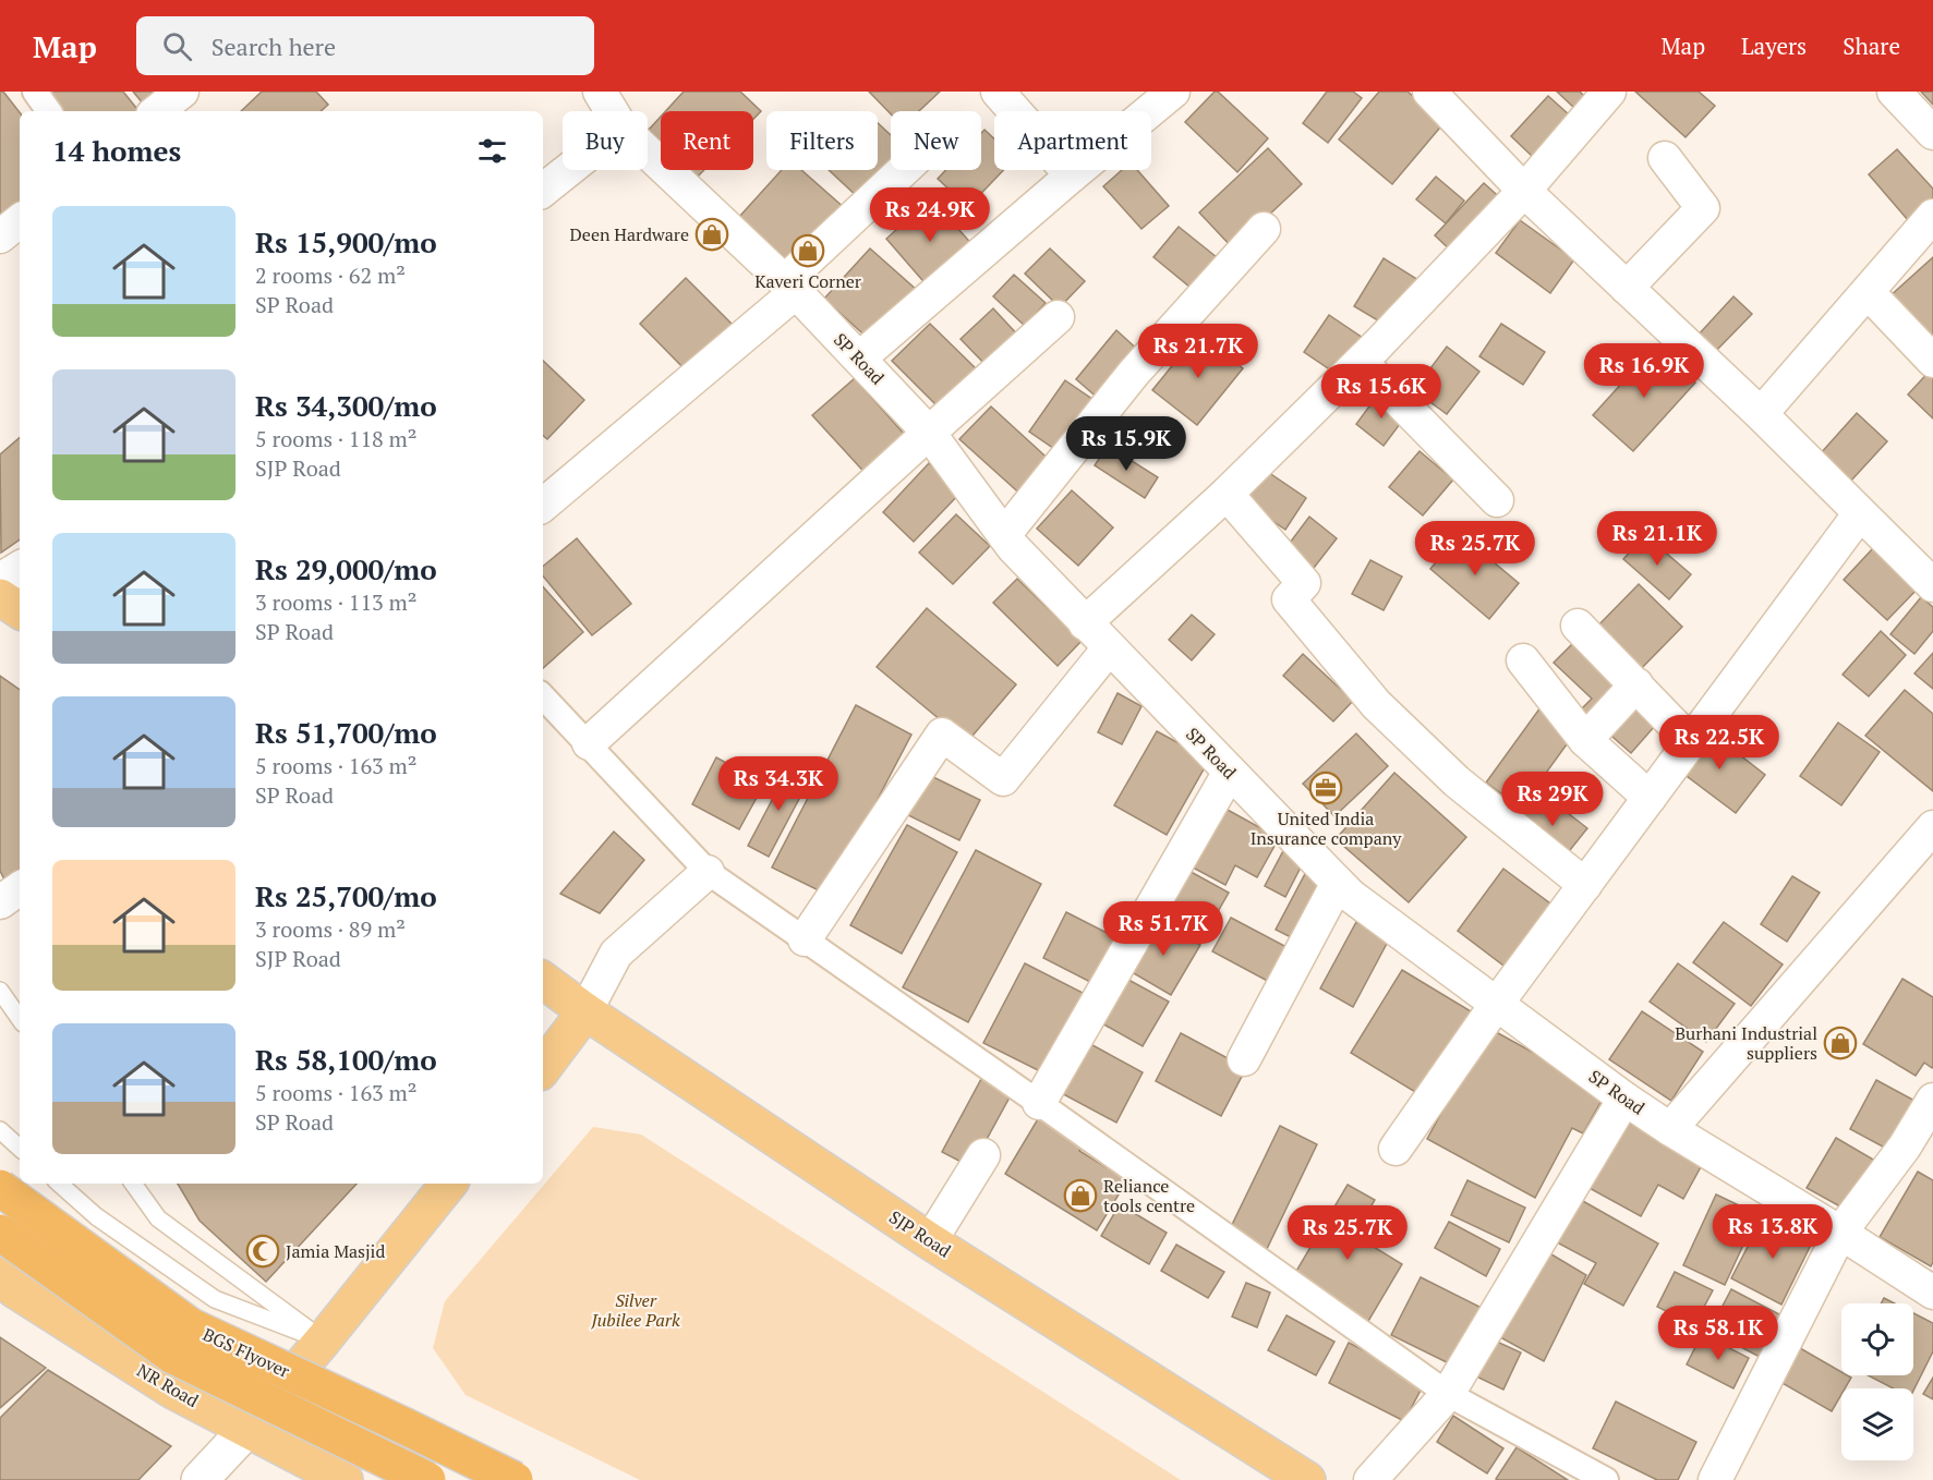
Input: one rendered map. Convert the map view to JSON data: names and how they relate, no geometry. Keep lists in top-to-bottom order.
{
  "streets": {
    "highway": ["BGS Flyover"],
    "main road": ["SJP Road", "NR Road"],
    "street": ["SP Road"]
  },
  "parks": ["Silver Jubilee Park"],
  "places": {
    "shop": [
      "Deen Hardware",
      "Kaveri Corner",
      "Burhani Industrial suppliers",
      "Reliance tools centre"
    ],
    "office": ["United India Insurance company"],
    "mosque": ["Jamia Masjid"]
  },
  "page": {
    "header": "Map",
    "search": "Search here",
    "nav": ["Map", "Layers", "Share"],
    "chip": [
      "Buy",
      "Rent",
      "Filters",
      "New",
      "Apartment"
    ],
    "heading": "14 homes",
    "price": [
      "Rs 24.9K",
      "Rs 21.7K",
      "Rs 16.9K",
      "Rs 15.6K",
      "Rs 15.9K",
      "Rs 21.1K",
      "Rs 25.7K",
      "Rs 22.5K",
      "Rs 34.3K",
      "Rs 29K",
      "Rs 51.7K",
      "Rs 13.8K",
      "Rs 25.7K",
      "Rs 58.1K"
    ],
    "list": [
      {
        "name": "Rs 15,900/mo",
        "note": "2 rooms · 62 m² · SP Road"
      },
      {
        "name": "Rs 34,300/mo",
        "note": "5 rooms · 118 m² · SJP Road"
      },
      {
        "name": "Rs 29,000/mo",
        "note": "3 rooms · 113 m² · SP Road"
      },
      {
        "name": "Rs 51,700/mo",
        "note": "5 rooms · 163 m² · SP Road"
      },
      {
        "name": "Rs 25,700/mo",
        "note": "3 rooms · 89 m² · SJP Road"
      },
      {
        "name": "Rs 58,100/mo",
        "note": "5 rooms · 163 m² · SP Road"
      }
    ]
  }
}
